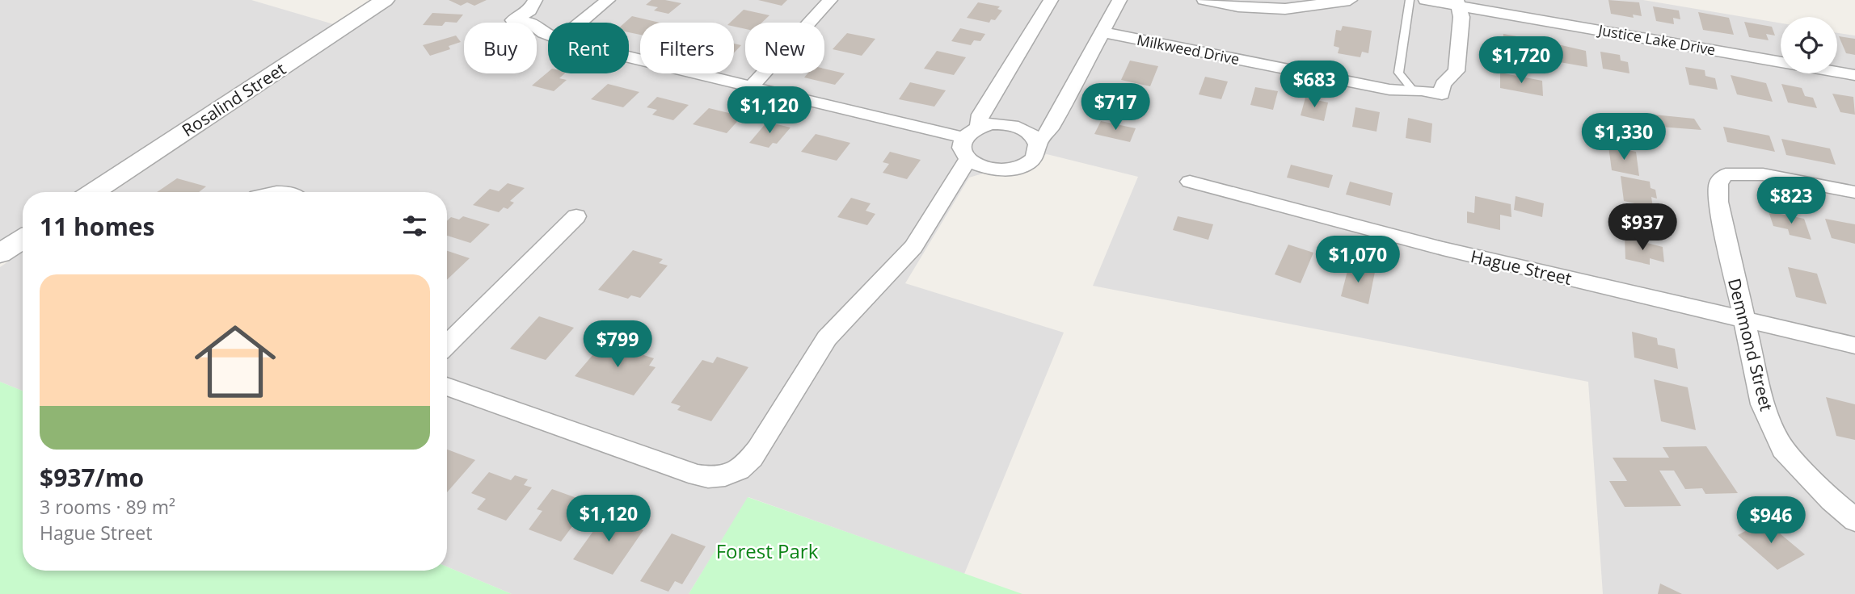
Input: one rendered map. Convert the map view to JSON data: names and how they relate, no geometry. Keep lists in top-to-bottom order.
{
  "streets": {
    "street": [
      "Justice Lake Drive",
      "Milkweed Drive",
      "Rosalind Street",
      "Hague Street",
      "Demmond Street"
    ]
  },
  "crossings": [
    ["Justice Lake Drive", "Milkweed Drive"],
    ["Hague Street", "Demmond Street"]
  ],
  "parks": ["Forest Park"],
  "page": {
    "chip": [
      "Buy",
      "Rent",
      "Filters",
      "New"
    ],
    "price": [
      "$1,720",
      "$683",
      "$717",
      "$1,120",
      "$1,330",
      "$823",
      "$937",
      "$1,070",
      "$799",
      "$1,120",
      "$946"
    ],
    "heading": "11 homes",
    "list": [
      {
        "name": "$937/mo",
        "note": "3 rooms · 89 m² · Hague Street"
      }
    ]
  }
}
